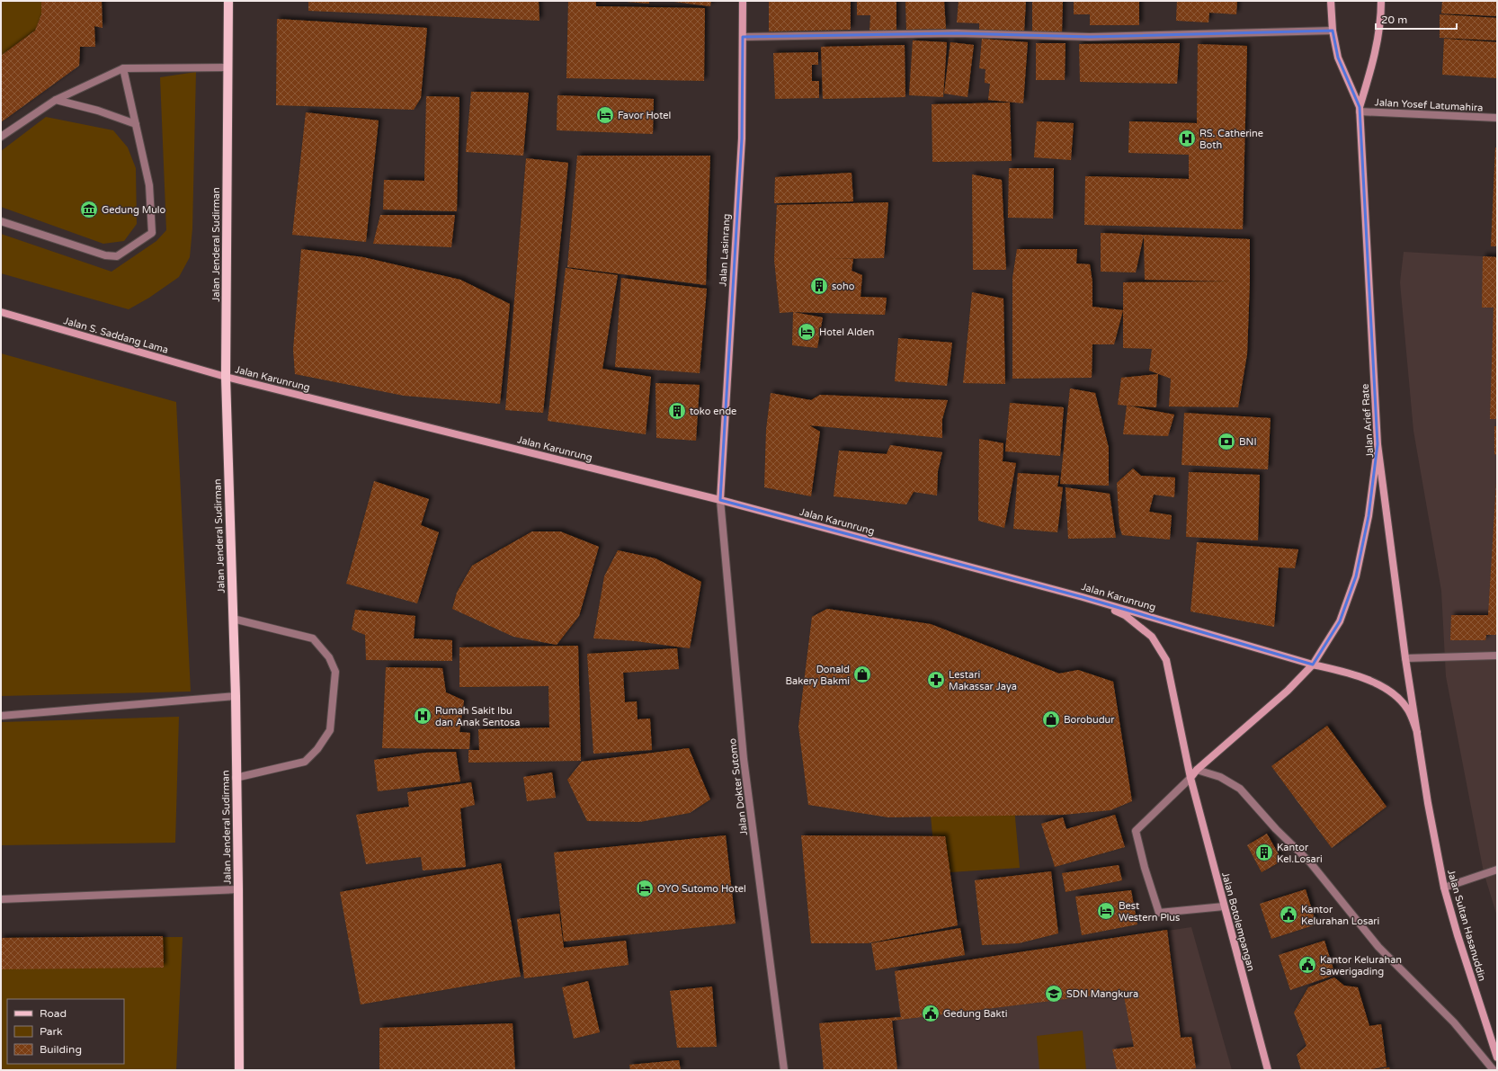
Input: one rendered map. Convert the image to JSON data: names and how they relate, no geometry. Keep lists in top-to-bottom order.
{
  "streets": {
    "main road": [
      "Jalan Jenderal Sudirman",
      "Jalan Lasinrang",
      "Jalan S. Saddang Lama",
      "Jalan Karunrung",
      "Jalan Arief Rate",
      "Jalan Botolempangan",
      "Jalan Sultan Hasanuddin"
    ],
    "street": ["Jalan Yosef Latumahira", "Jalan Dokter Sutomo"]
  },
  "crossings": [
    ["Jalan Yosef Latumahira", "Jalan Arief Rate"],
    ["Jalan Jenderal Sudirman", "Jalan S. Saddang Lama"],
    ["Jalan Jenderal Sudirman", "Jalan Karunrung"],
    ["Jalan Lasinrang", "Jalan Karunrung"],
    ["Jalan Lasinrang", "Jalan Dokter Sutomo"],
    ["Jalan S. Saddang Lama", "Jalan Karunrung"],
    ["Jalan Karunrung", "Jalan Arief Rate"],
    ["Jalan Karunrung", "Jalan Dokter Sutomo"],
    ["Jalan Karunrung", "Jalan Botolempangan"],
    ["Jalan Karunrung", "Jalan Sultan Hasanuddin"],
    ["Jalan Arief Rate", "Jalan Sultan Hasanuddin"]
  ],
  "places": {
    "hotel": [
      "Favor Hotel",
      "Hotel Alden",
      "OYO Sutomo Hotel",
      "Best Western Plus"
    ],
    "hospital": ["RS. Catherine Both", "Rumah Sakit Ibu dan Anak Sentosa"],
    "museum": ["Gedung Mulo"],
    "building": ["soho", "toko ende", "Kantor Kel.Losari"],
    "bank": ["BNI"],
    "shop": ["Donald Bakery Bakmi", "Borobudur"],
    "pharmacy": ["Lestari Makassar Jaya"],
    "public building": ["Kantor Kelurahan Losari", "Kantor Kelurahan Sawerigading", "Gedung Bakti"],
    "school or university": ["SDN Mangkura"]
  },
  "legend": ["Road", "Park", "Building"],
  "scale_bar": "20 m"
}
